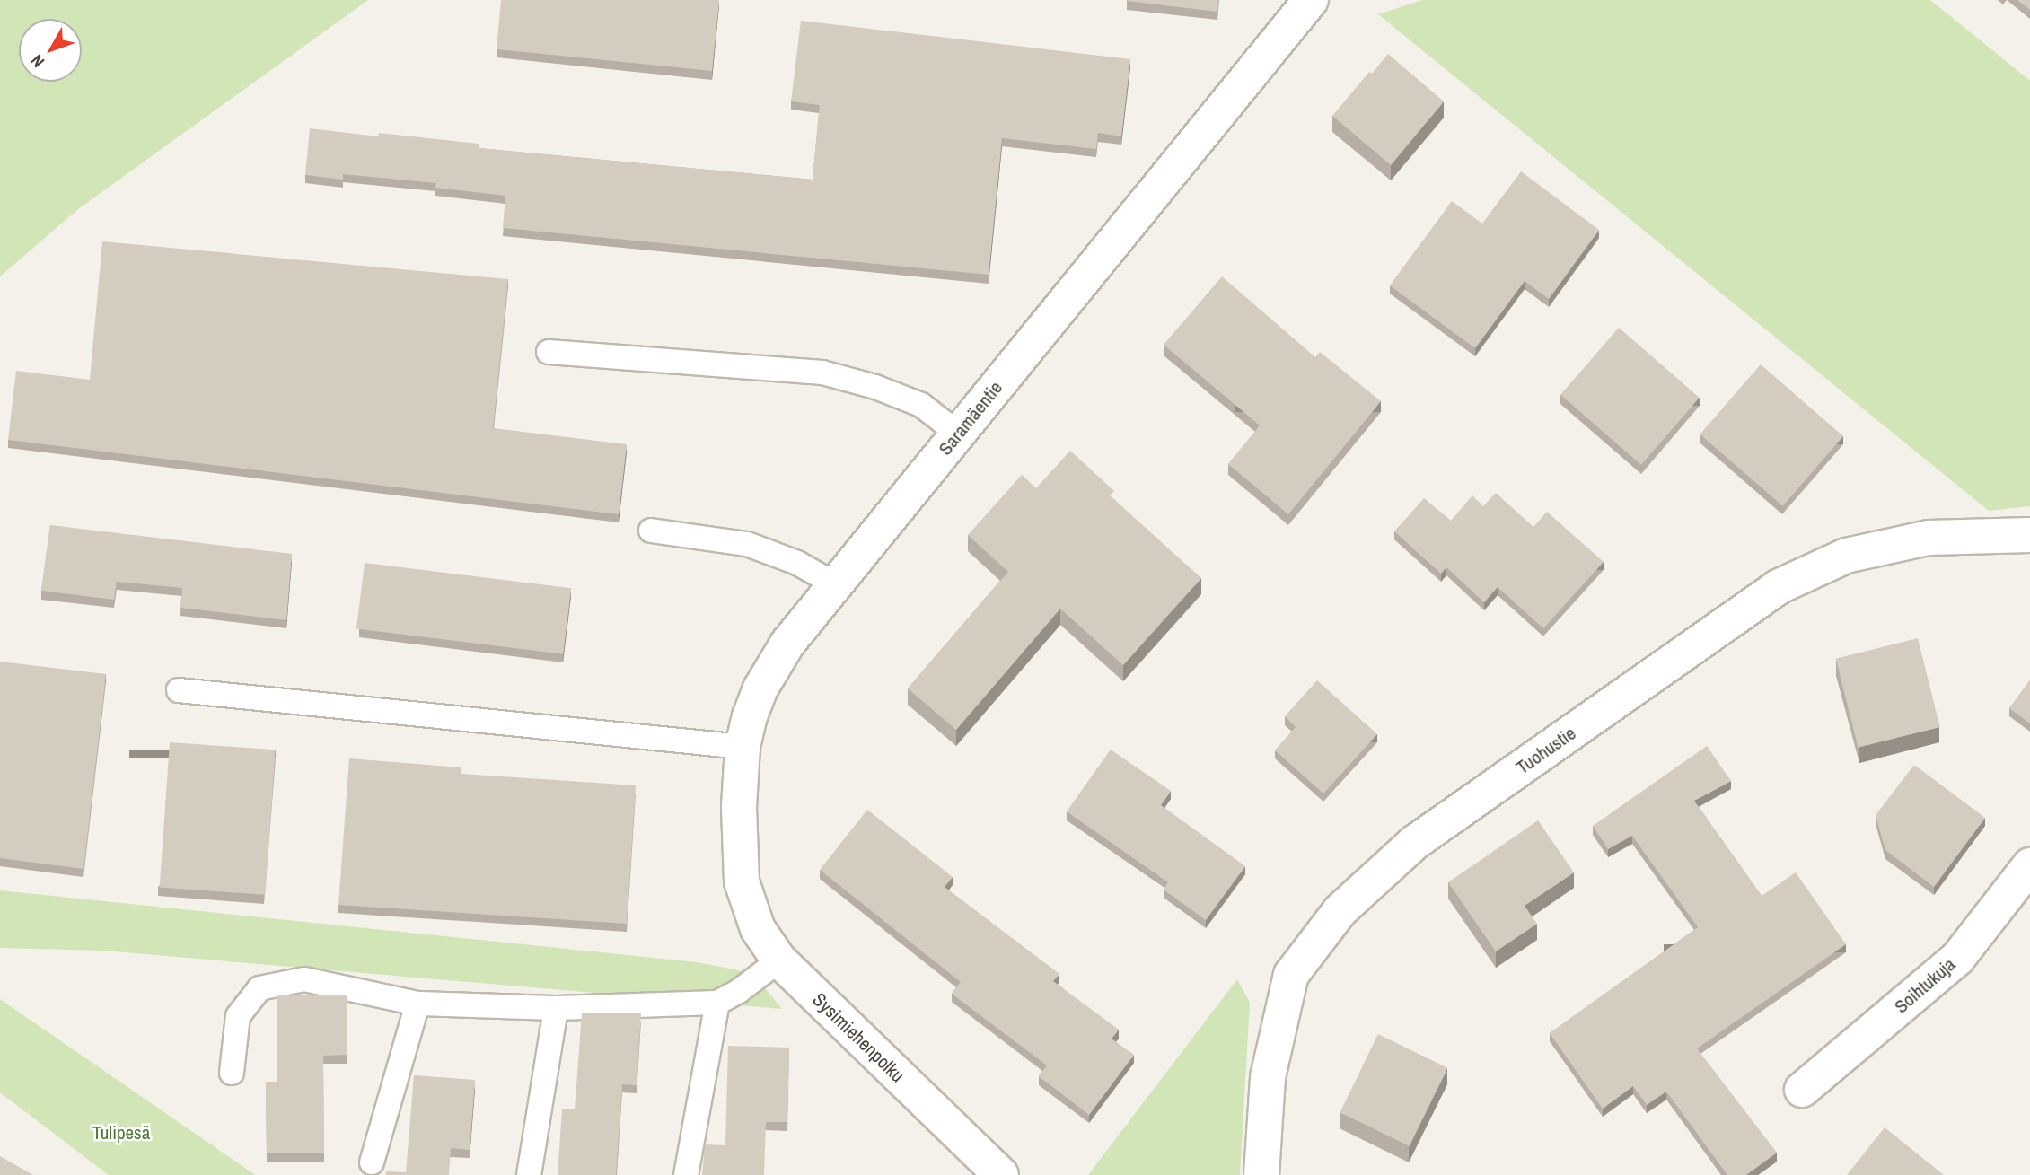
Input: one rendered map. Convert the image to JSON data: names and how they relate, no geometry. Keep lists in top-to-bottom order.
{
  "streets": {
    "street": [
      "Saramäentie",
      "Tuohustie",
      "Soihtukuja",
      "Sysimiehenpolku"
    ]
  },
  "crossings": [
    ["Saramäentie", "Sysimiehenpolku"]
  ],
  "parks": ["Tulipesä"],
  "north": "bottom left"
}
